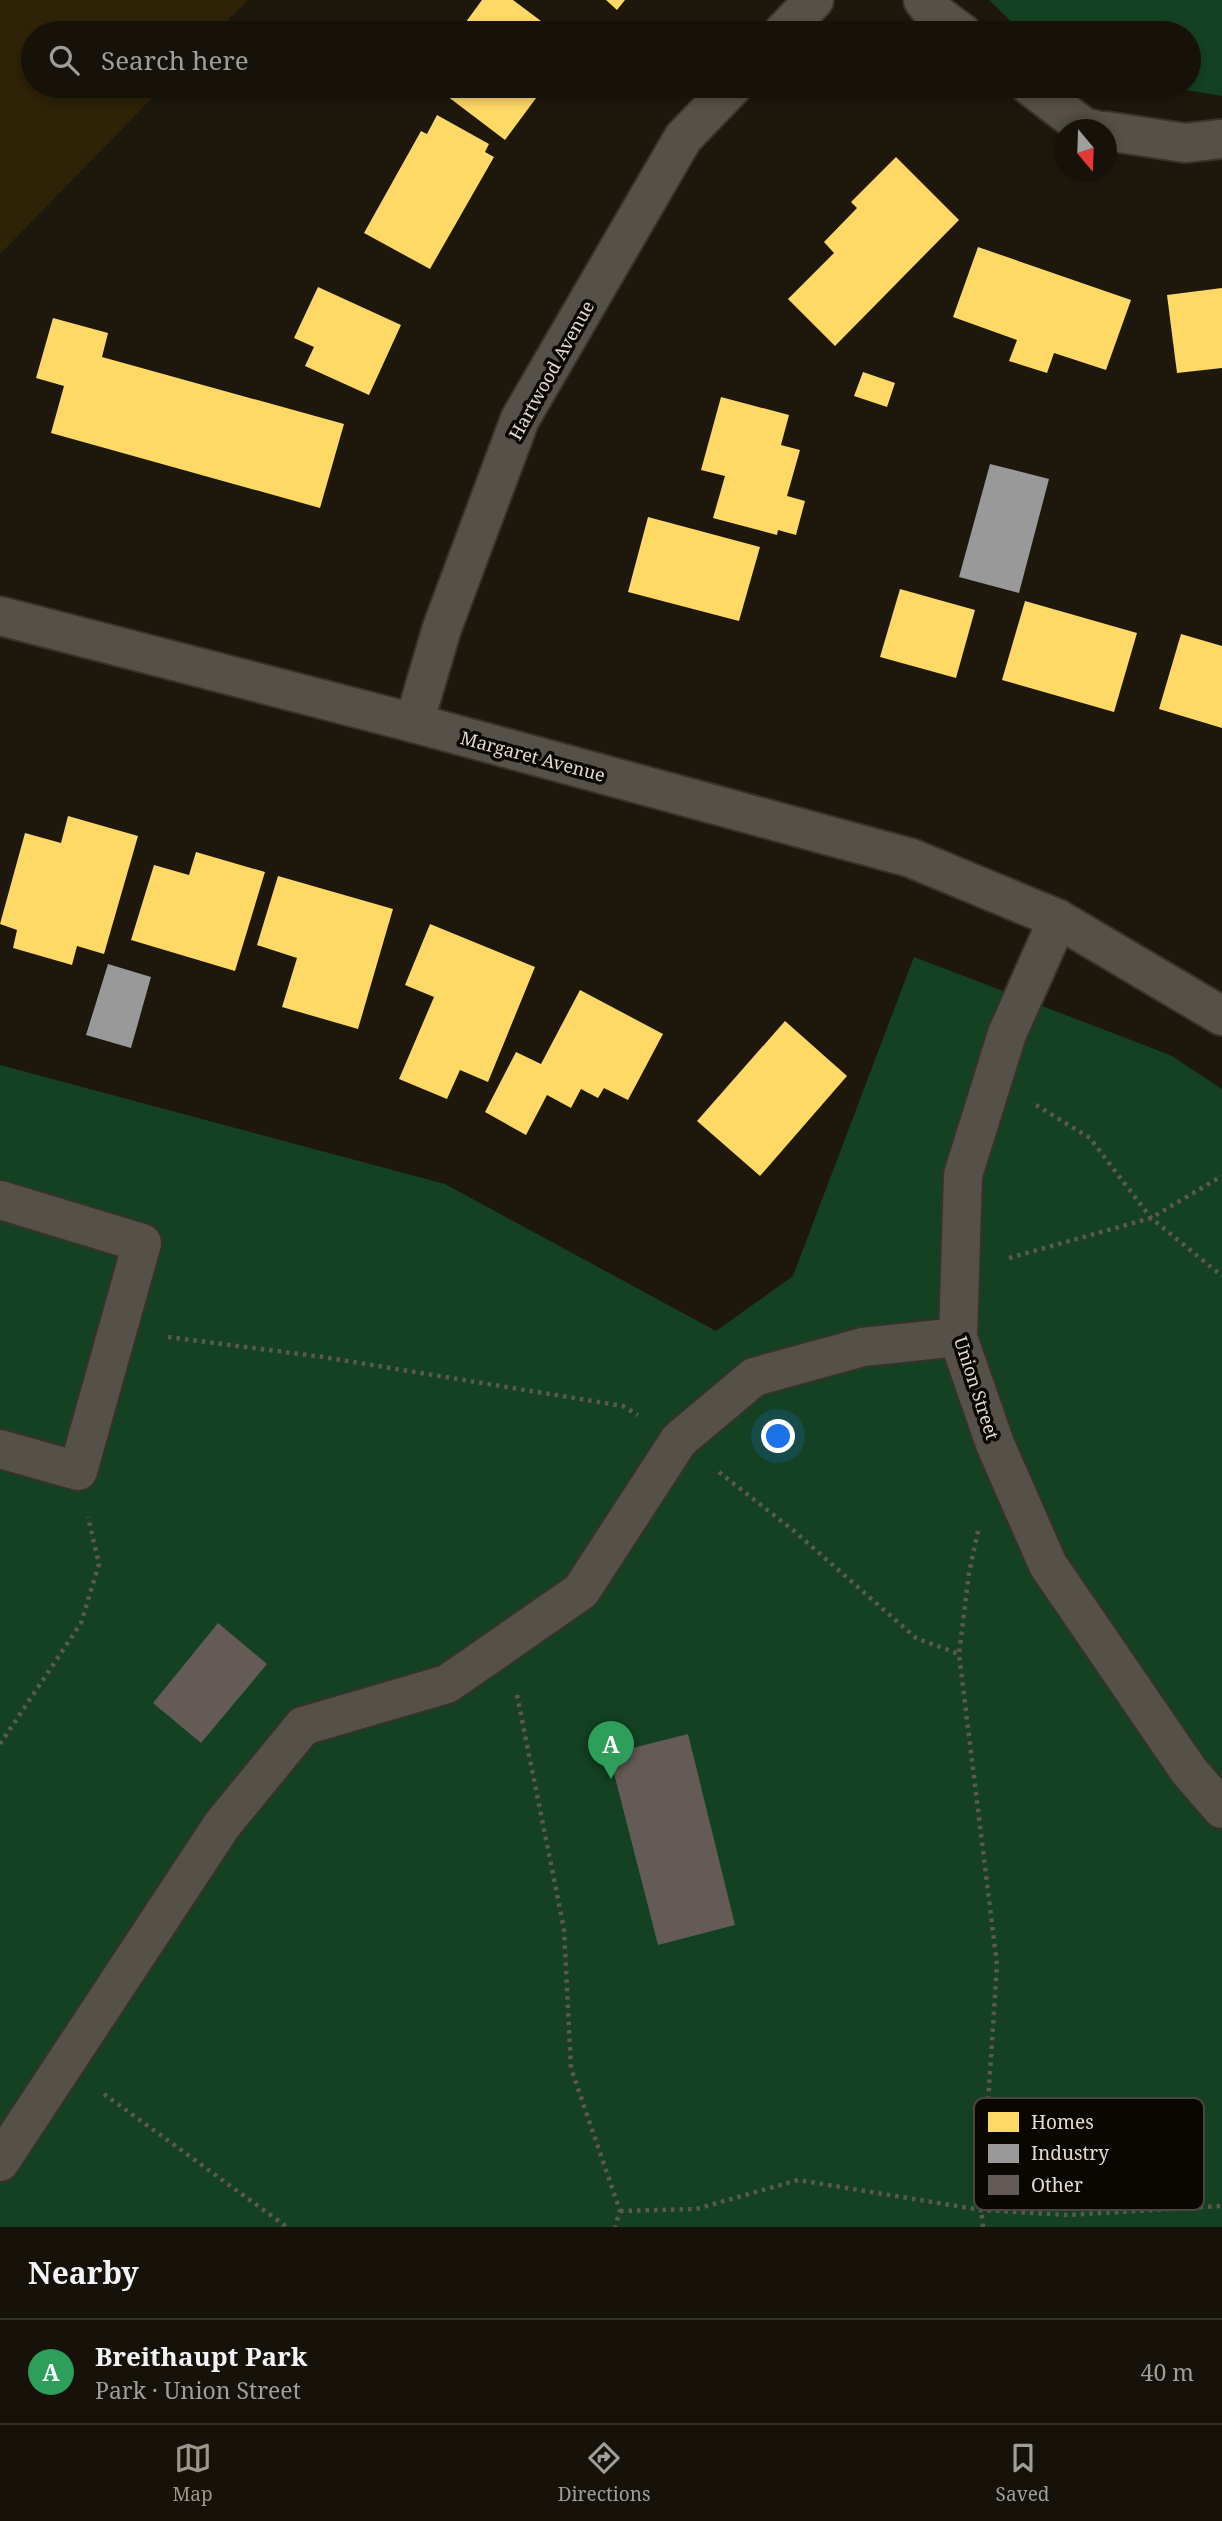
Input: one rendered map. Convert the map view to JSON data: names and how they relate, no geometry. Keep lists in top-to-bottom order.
{
  "streets": {
    "street": ["Hartwood Avenue", "Margaret Avenue", "Union Street"]
  },
  "crossings": [
    ["Hartwood Avenue", "Margaret Avenue"],
    ["Margaret Avenue", "Union Street"]
  ],
  "legend": ["Homes", "Industry", "Other"],
  "north": "bottom",
  "page": {
    "search": "Search here",
    "pins": "A",
    "heading": "Nearby",
    "list": [
      {
        "mark": "A",
        "name": "Breithaupt Park",
        "note": "Park · Union Street",
        "value": "40 m"
      }
    ],
    "nav": ["Map", "Directions", "Saved"]
  }
}
